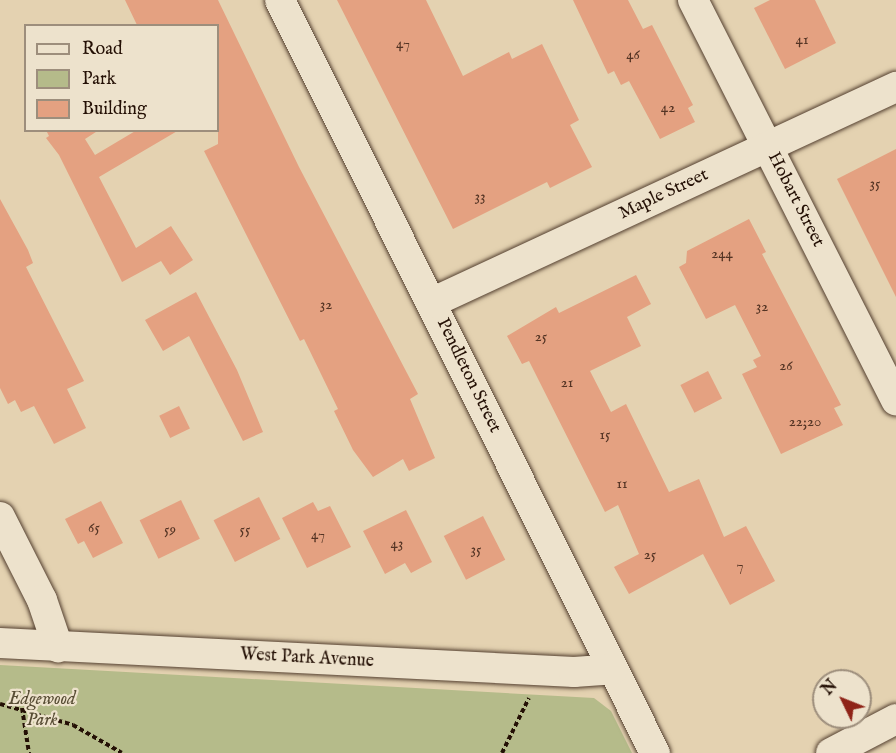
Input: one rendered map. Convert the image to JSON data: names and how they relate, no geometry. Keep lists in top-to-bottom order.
{
  "streets": {
    "street": [
      "Maple Street",
      "Hobart Street",
      "Pendleton Street",
      "West Park Avenue"
    ]
  },
  "crossings": [
    ["Maple Street", "Hobart Street"],
    ["Maple Street", "Pendleton Street"],
    ["Pendleton Street", "West Park Avenue"]
  ],
  "parks": ["Edgewood Park"],
  "house_numbers": [
    "41",
    "47",
    "46",
    "42",
    "35",
    "33",
    "244",
    "32",
    "32",
    "25",
    "26",
    "21",
    "22;20",
    "15",
    "11",
    "65",
    "59",
    "55",
    "47",
    "43",
    "35",
    "25",
    "7"
  ],
  "legend": ["Road", "Park", "Building"],
  "north": "top left"
}
